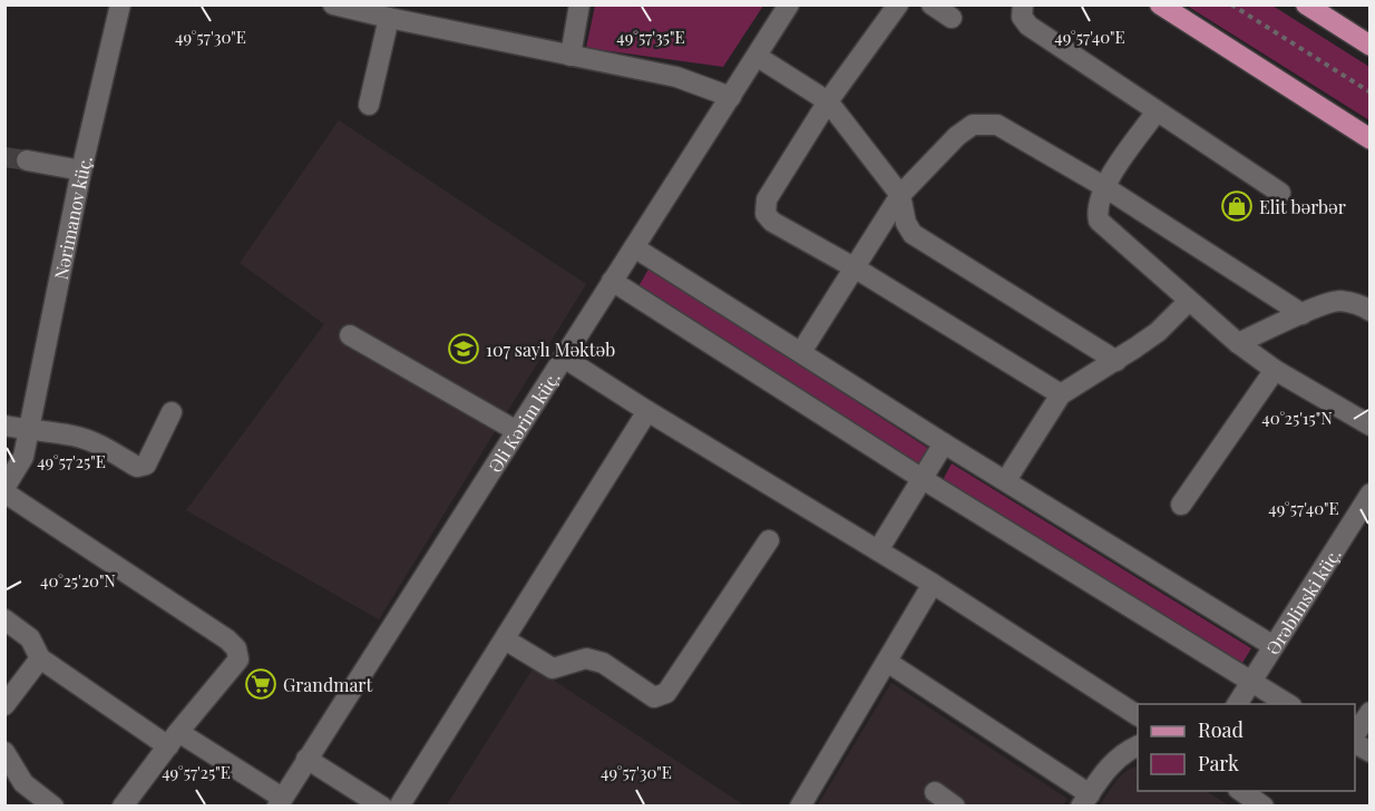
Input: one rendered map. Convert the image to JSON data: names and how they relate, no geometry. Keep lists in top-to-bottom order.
{
  "streets": {
    "street": ["Nərimanov küç.", "Əli Kərim küç.", "Ərəblinski küç."]
  },
  "places": {
    "shop": ["Elit bərbər"],
    "school or university": ["107 saylı Məktəb"],
    "supermarket": ["Grandmart"]
  },
  "legend": ["Road", "Park"],
  "coordinates": [
    "49°57'30\"E",
    "49°57'35\"E",
    "49°57'40\"E",
    "40°25'15\"N",
    "49°57'25\"E",
    "40°25'20\"N"
  ]
}
